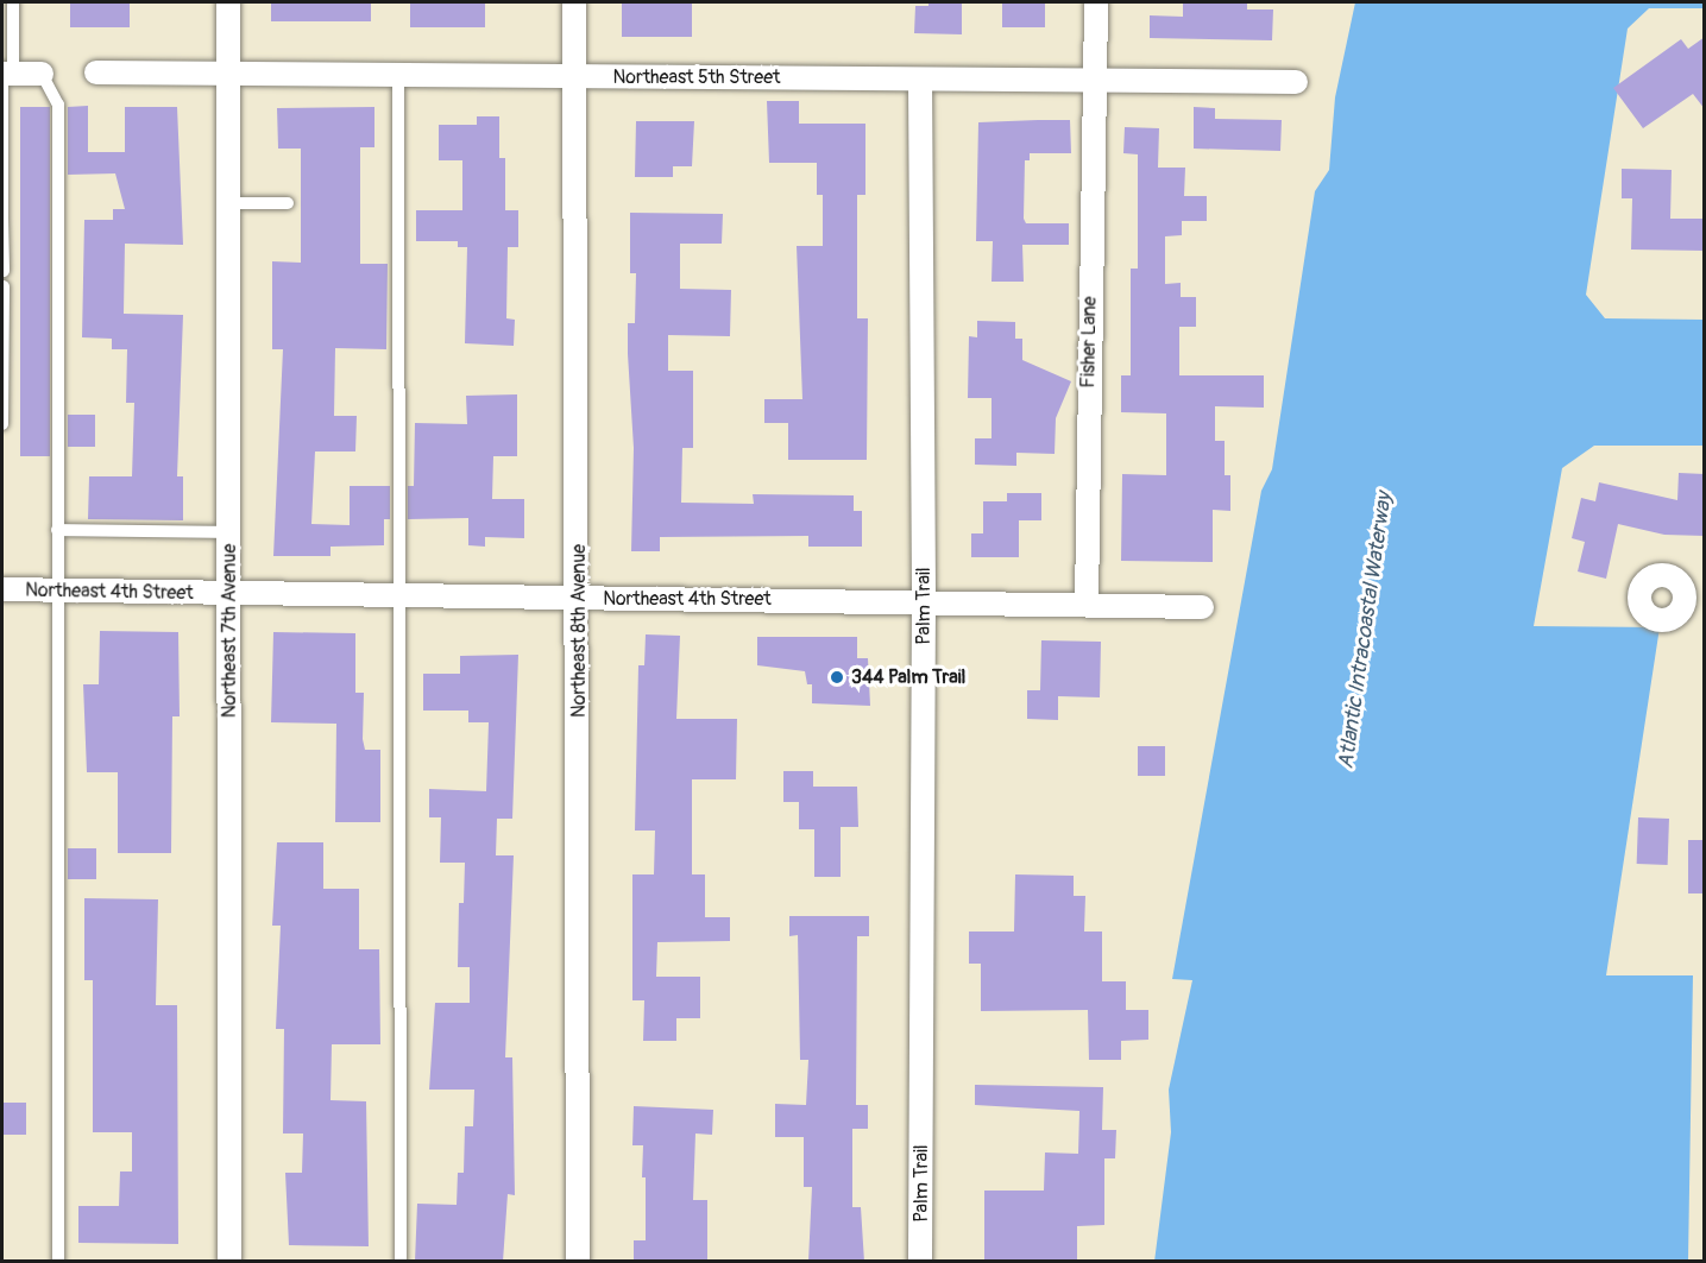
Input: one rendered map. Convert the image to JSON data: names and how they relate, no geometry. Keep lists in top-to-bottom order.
{
  "streets": {
    "street": [
      "Northeast 5th Street",
      "Fisher Lane",
      "Northeast 4th Street",
      "Palm Trail",
      "Northeast 7th Avenue",
      "Northeast 8th Avenue"
    ]
  },
  "crossings": [
    ["Northeast 5th Street", "Fisher Lane"],
    ["Northeast 5th Street", "Palm Trail"],
    ["Northeast 5th Street", "Northeast 7th Avenue"],
    ["Northeast 5th Street", "Northeast 8th Avenue"],
    ["Fisher Lane", "Northeast 4th Street"],
    ["Northeast 4th Street", "Palm Trail"],
    ["Northeast 4th Street", "Northeast 7th Avenue"],
    ["Northeast 4th Street", "Northeast 8th Avenue"]
  ],
  "water": ["Atlantic Intracoastal Waterway"],
  "places": ["344 Palm Trail"]
}
